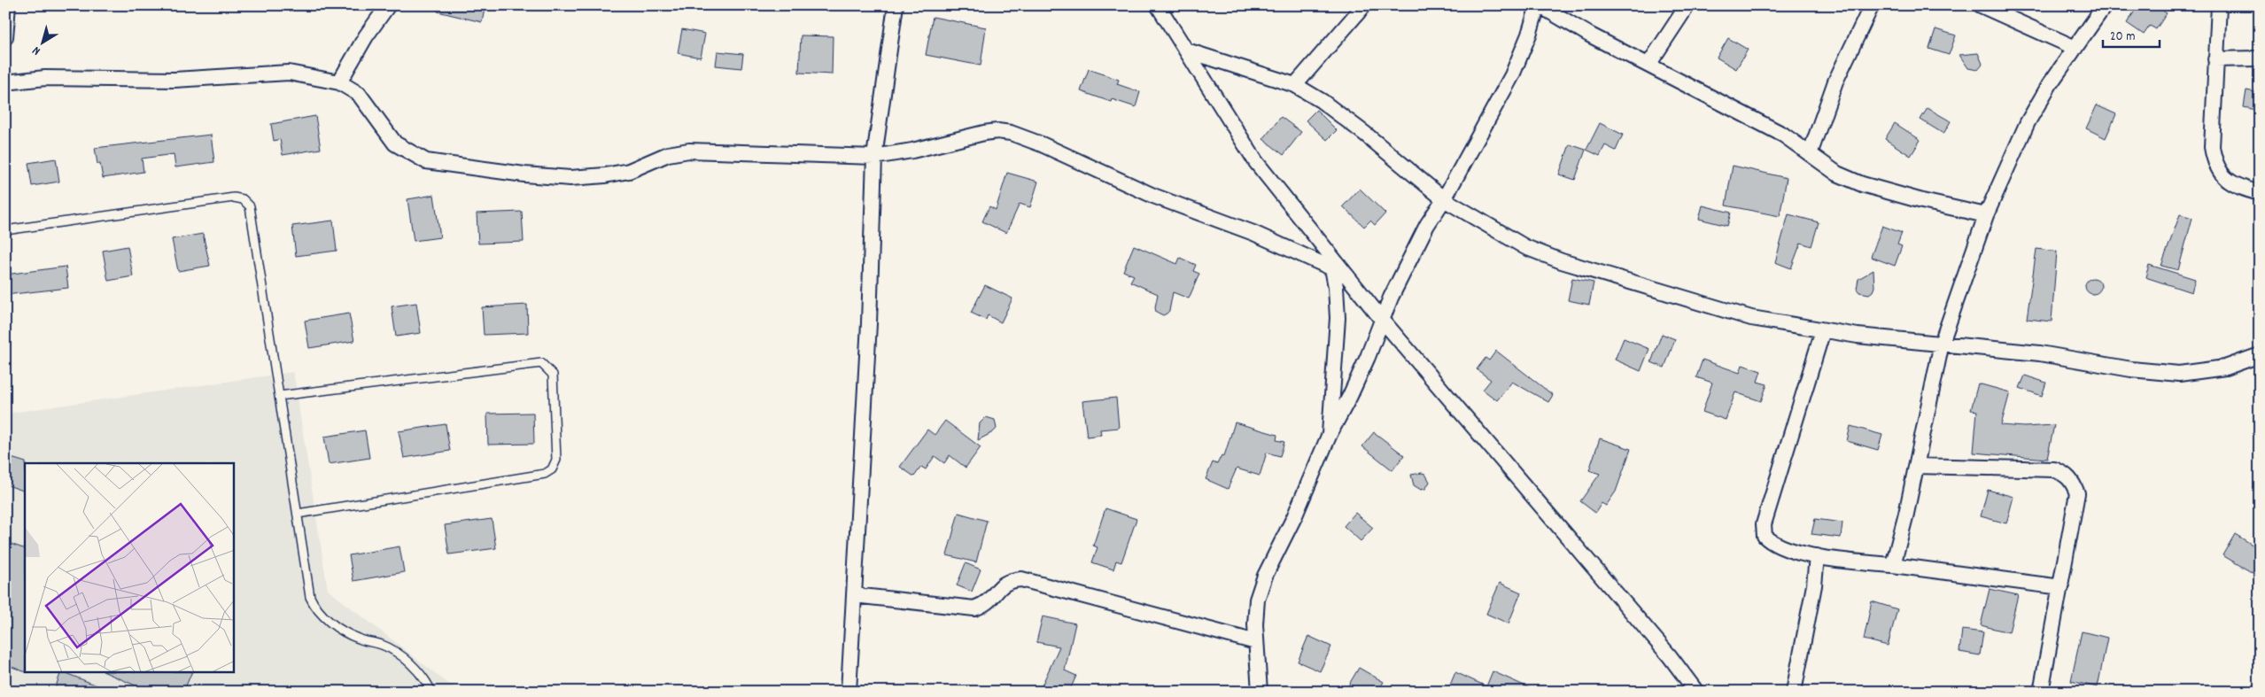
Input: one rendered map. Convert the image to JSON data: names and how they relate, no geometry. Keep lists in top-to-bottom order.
{
  "scale_bar": "20 m",
  "north": "bottom left"
}
